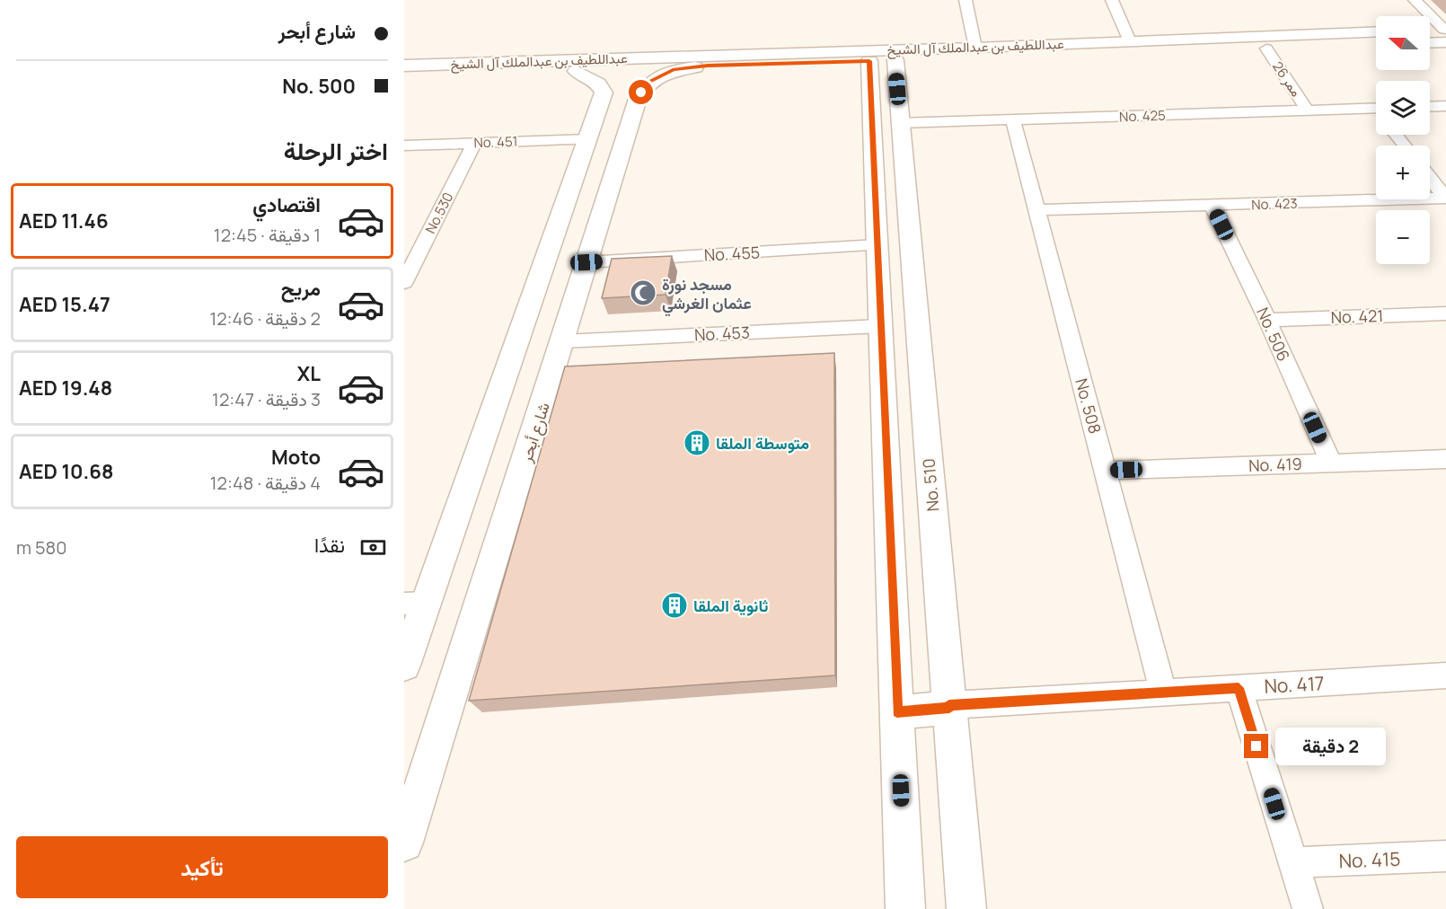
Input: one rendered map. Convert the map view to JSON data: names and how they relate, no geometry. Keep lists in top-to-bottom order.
{
  "streets": {
    "street": [
      "عبداللطيف بن عبدالملك آل الشيخ",
      "ممر 26",
      "No. 425",
      "No. 451",
      "No. 423",
      "No.530",
      "No. 455",
      "No. 421",
      "No. 453",
      "No. 506",
      "No. 508",
      "شارع أبحر",
      "No. 419",
      "No. 510",
      "No. 417",
      "No. 415"
    ]
  },
  "crossings": [
    ["عبداللطيف بن عبدالملك آل الشيخ", "ممر 26"],
    ["عبداللطيف بن عبدالملك آل الشيخ", "شارع أبحر"],
    ["عبداللطيف بن عبدالملك آل الشيخ", "No. 510"],
    ["ممر 26", "No. 425"],
    ["No. 425", "No. 508"],
    ["No. 425", "No. 510"],
    ["No. 451", "No.530"],
    ["No. 451", "شارع أبحر"],
    ["No. 423", "No. 506"],
    ["No. 423", "No. 508"],
    ["No. 455", "شارع أبحر"],
    ["No. 421", "No. 506"],
    ["No. 453", "شارع أبحر"],
    ["No. 506", "No. 419"],
    ["No. 508", "No. 419"],
    ["No. 508", "No. 417"],
    ["No. 510", "No. 417"]
  ],
  "places": {
    "mosque": ["مسجد نورة عثمان الغرشي"],
    "building": ["متوسطة الملقا", "ثانوية الملقا"]
  },
  "north": "left",
  "page": {
    "banner": ["شارع أبحر", "No. 500"],
    "map_buttons": ["+", "−"],
    "heading": "اختر الرحلة",
    "list": [
      {
        "name": "اقتصادي",
        "note": "1 دقيقة · 12:45",
        "value": "AED 11.46"
      },
      {
        "name": "مريح",
        "note": "2 دقيقة · 12:46",
        "value": "AED 15.47"
      },
      {
        "name": "XL",
        "note": "3 دقيقة · 12:47",
        "value": "AED 19.48"
      },
      {
        "name": "Moto",
        "note": "4 دقيقة · 12:48",
        "value": "AED 10.68"
      }
    ],
    "pay": ["نقدًا", "580 m"],
    "bubble": "2 دقيقة",
    "buttons": "تأكيد"
  }
}
